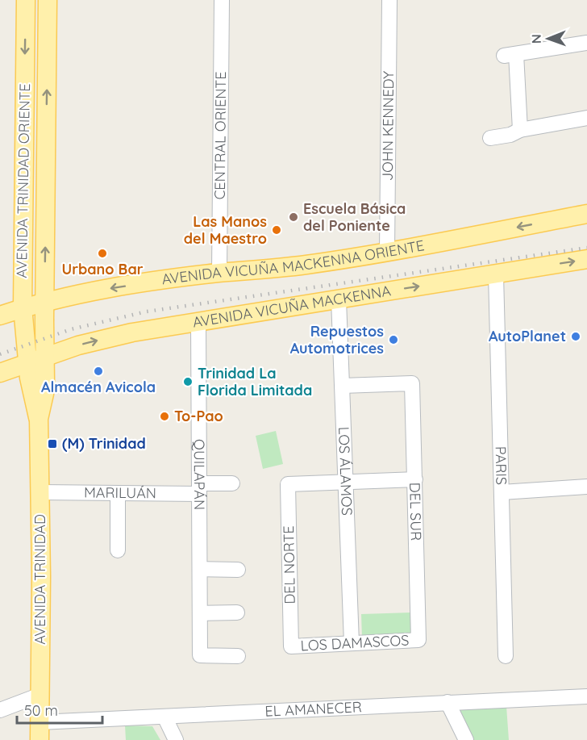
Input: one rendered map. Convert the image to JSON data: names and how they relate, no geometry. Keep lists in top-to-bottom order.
{
  "streets": {
    "main road": [
      "AVENIDA TRINIDAD ORIENTE",
      "AVENIDA VICUÑA MACKENNA ORIENTE",
      "AVENIDA VICUÑA MACKENNA",
      "AVENIDA TRINIDAD"
    ],
    "street": [
      "JOHN KENNEDY",
      "CENTRAL ORIENTE",
      "PARIS",
      "LOS ÁLAMOS",
      "QUILAPÁN",
      "MARILUÁN",
      "DEL SUR",
      "DEL NORTE",
      "LOS DAMASCOS",
      "EL AMANECER"
    ]
  },
  "crossings": [
    ["JOHN KENNEDY", "AVENIDA VICUÑA MACKENNA ORIENTE"],
    ["CENTRAL ORIENTE", "AVENIDA VICUÑA MACKENNA ORIENTE"],
    ["AVENIDA TRINIDAD ORIENTE", "AVENIDA VICUÑA MACKENNA ORIENTE"],
    ["AVENIDA TRINIDAD ORIENTE", "AVENIDA VICUÑA MACKENNA"],
    ["AVENIDA TRINIDAD ORIENTE", "AVENIDA TRINIDAD"],
    ["AVENIDA VICUÑA MACKENNA", "PARIS"],
    ["AVENIDA VICUÑA MACKENNA", "LOS ÁLAMOS"],
    ["AVENIDA VICUÑA MACKENNA", "QUILAPÁN"],
    ["AVENIDA VICUÑA MACKENNA", "AVENIDA TRINIDAD"],
    ["LOS ÁLAMOS", "DEL SUR"],
    ["LOS ÁLAMOS", "DEL NORTE"],
    ["LOS ÁLAMOS", "LOS DAMASCOS"],
    ["QUILAPÁN", "MARILUÁN"],
    ["MARILUÁN", "AVENIDA TRINIDAD"],
    ["DEL SUR", "LOS DAMASCOS"],
    ["DEL NORTE", "LOS DAMASCOS"],
    ["AVENIDA TRINIDAD", "EL AMANECER"]
  ],
  "one_way": ["AVENIDA VICUÑA MACKENNA ORIENTE", "AVENIDA VICUÑA MACKENNA"],
  "places": {
    "other": [
      "Escuela Básica del Poniente",
      "Las Manos del Maestro",
      "Urbano Bar",
      "AutoPlanet",
      "Repuestos Automotrices",
      "Almacén Avicola",
      "Trinidad La Florida Limitada",
      "To-Pao"
    ],
    "transit": ["(M) Trinidad"]
  },
  "scale_bar": "50 m",
  "north": "left"
}
